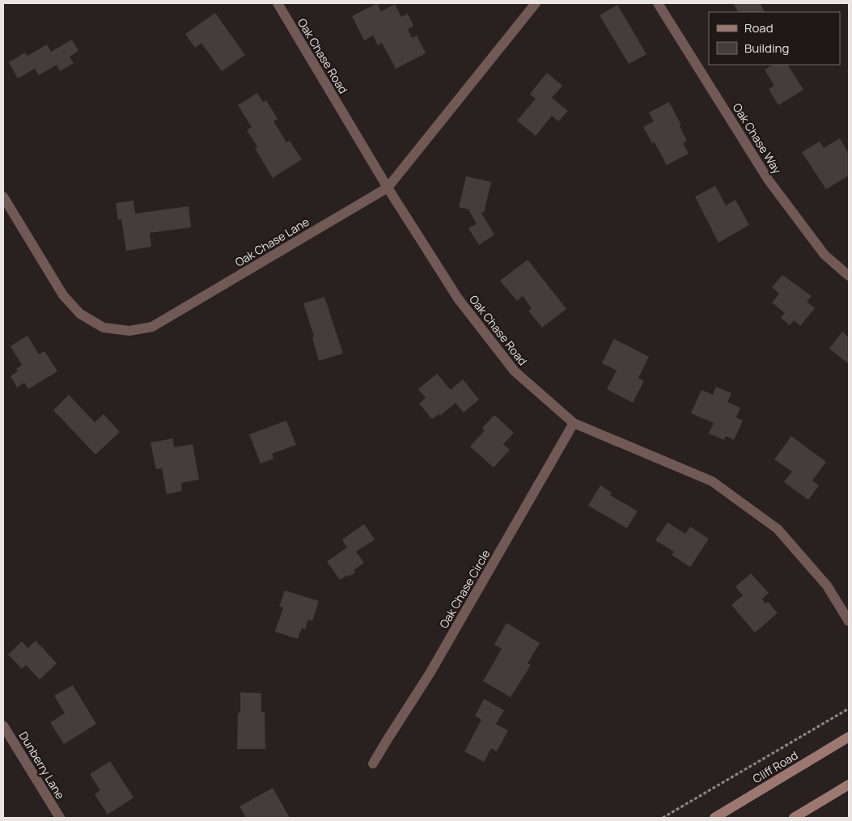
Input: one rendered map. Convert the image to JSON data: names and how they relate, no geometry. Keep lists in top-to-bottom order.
{
  "streets": {
    "main road": ["Cliff Road"],
    "street": [
      "Oak Chase Road",
      "Oak Chase Way",
      "Oak Chase Lane",
      "Oak Chase Circle",
      "Dunberry Lane"
    ]
  },
  "crossings": [
    ["Oak Chase Road", "Oak Chase Lane"],
    ["Oak Chase Road", "Oak Chase Circle"]
  ],
  "legend": ["Road", "Building"]
}
